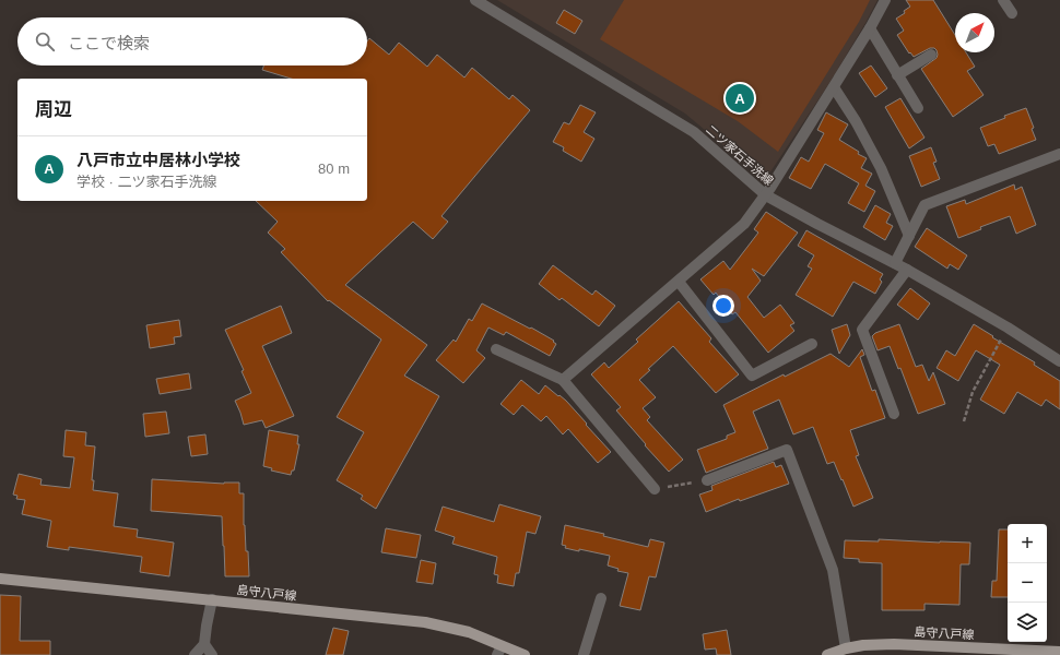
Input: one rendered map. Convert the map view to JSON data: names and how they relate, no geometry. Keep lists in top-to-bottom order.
{
  "streets": {
    "main road": ["島守八戸線"],
    "street": ["二ツ家石手洗線"]
  },
  "north": "top right",
  "page": {
    "search": "ここで検索",
    "heading": "周辺",
    "pins": "A",
    "list": [
      {
        "mark": "A",
        "name": "八戸市立中居林小学校",
        "note": "学校 · 二ツ家石手洗線",
        "value": "80 m"
      }
    ],
    "map_buttons": ["+", "−"]
  }
}
